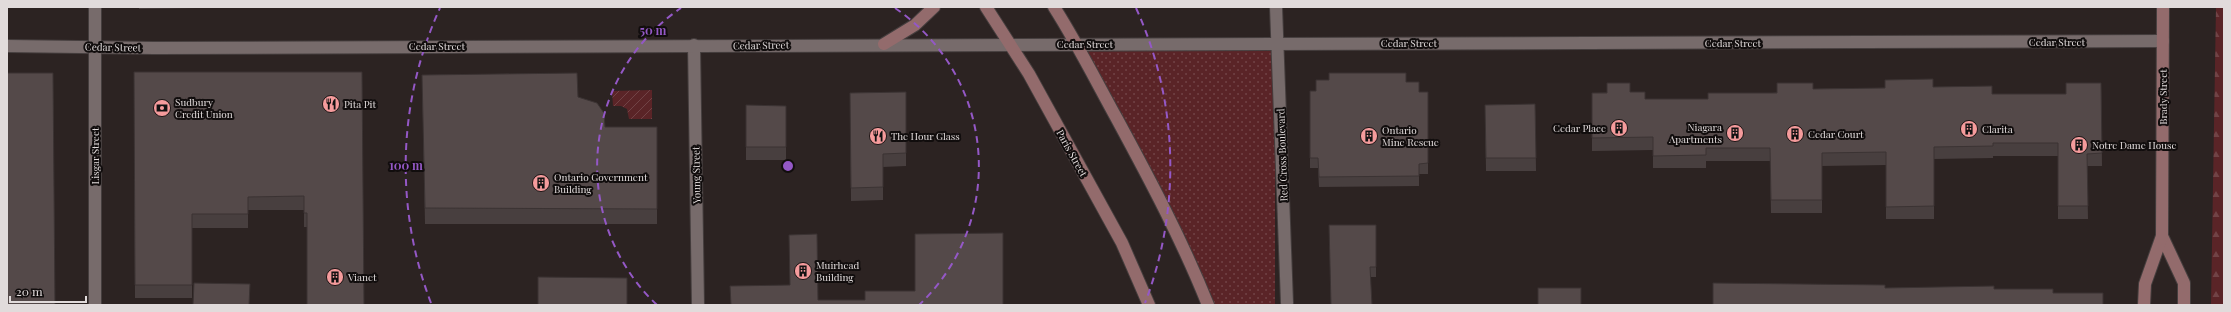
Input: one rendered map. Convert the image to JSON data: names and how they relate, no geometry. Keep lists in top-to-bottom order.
{
  "streets": {
    "main road": ["Brady Street", "Paris Street"],
    "street": [
      "Cedar Street",
      "Red Cross Boulevard",
      "Lisgar Street",
      "Young Street"
    ]
  },
  "crossings": [
    ["Cedar Street", "Brady Street"],
    ["Cedar Street", "Paris Street"],
    ["Cedar Street", "Red Cross Boulevard"],
    ["Cedar Street", "Lisgar Street"],
    ["Cedar Street", "Young Street"]
  ],
  "places": {
    "restaurant": ["Pita Pit", "The Hour Glass"],
    "bank": ["Sudbury Credit Union"],
    "building": [
      "Cedar Place",
      "Clarita",
      "Niagara Apartments",
      "Cedar Court",
      "Ontario Mine Rescue",
      "Notre Dame House",
      "Ontario Government Building",
      "Muirhead Building",
      "Vianet"
    ]
  },
  "scale_bar": "20 m",
  "rings": ["50 m", "100 m"]
}
